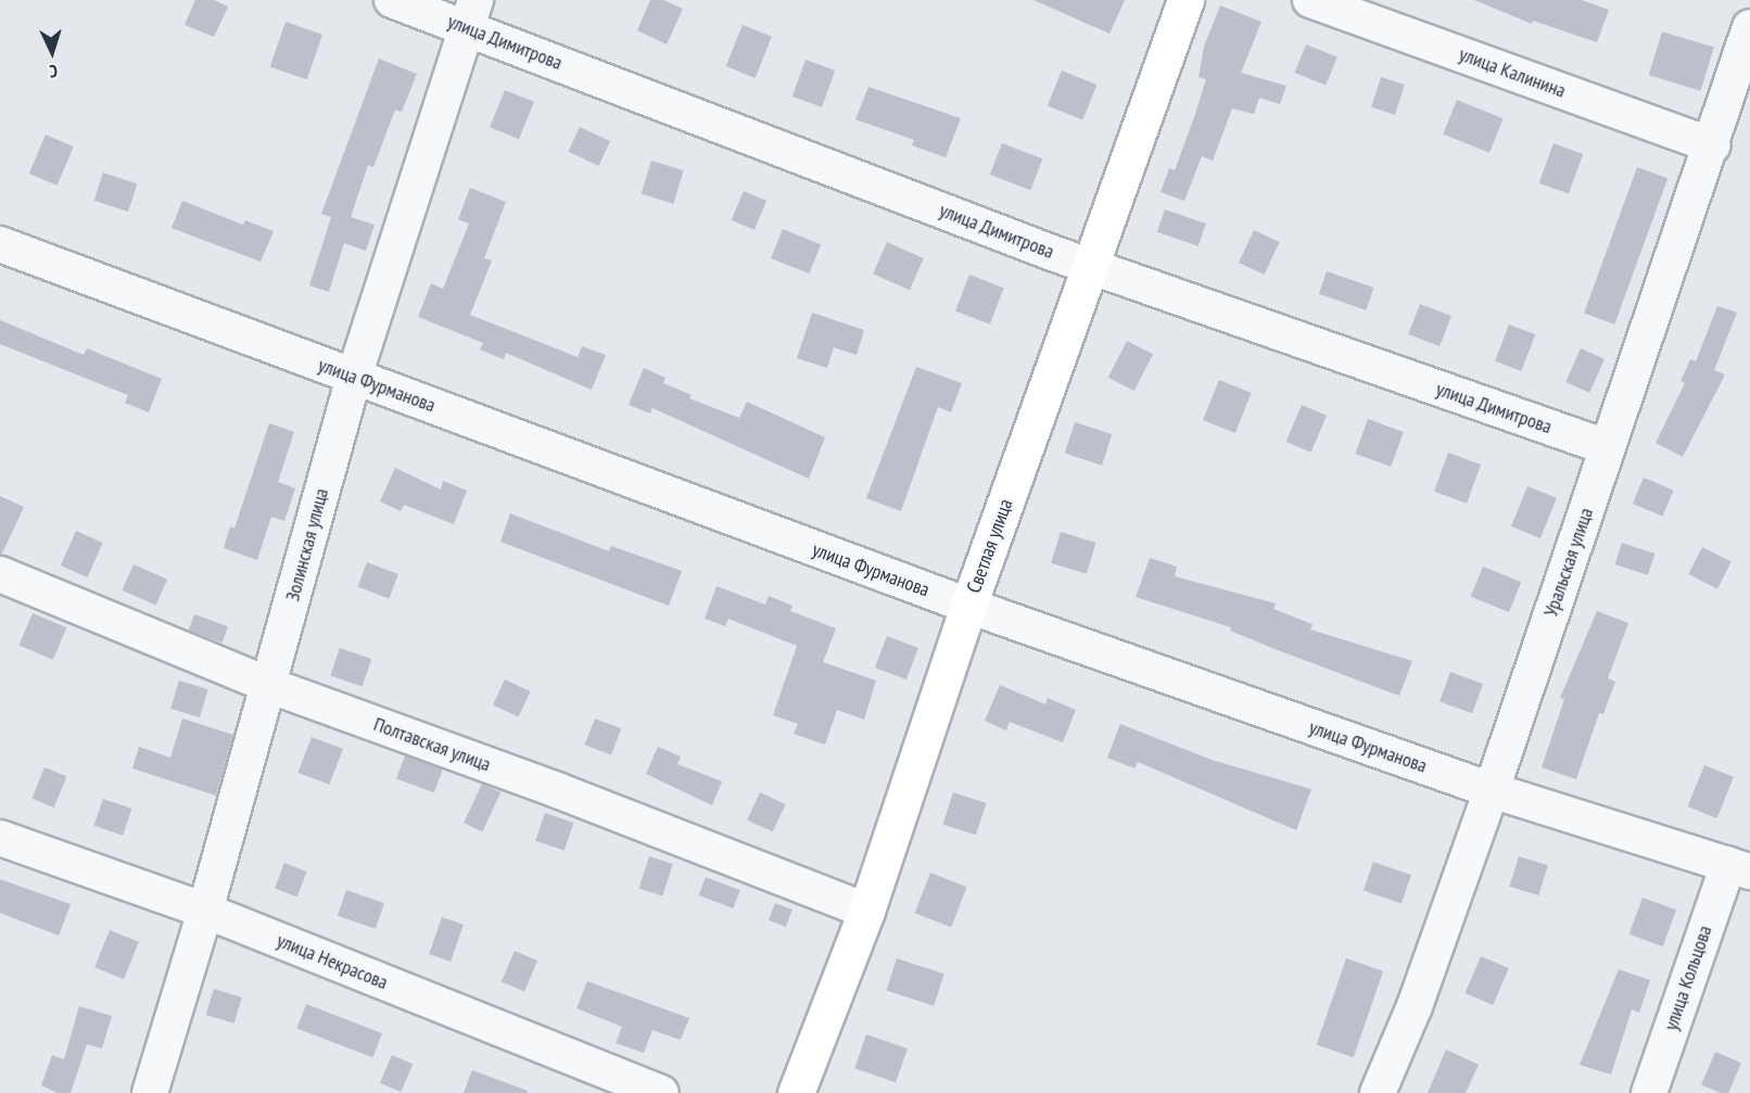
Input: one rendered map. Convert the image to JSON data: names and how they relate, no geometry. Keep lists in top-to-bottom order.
{
  "streets": {
    "main road": ["Светлая улица"],
    "street": [
      "улица Димитрова",
      "улица Калинина",
      "улица Фурманова",
      "Золинская улица",
      "Уральская улица",
      "Полтавская улица",
      "улица Некрасова",
      "улица Кольцова"
    ]
  },
  "crossings": [
    ["улица Димитрова", "Золинская улица"],
    ["улица Димитрова", "Светлая улица"],
    ["улица Димитрова", "Уральская улица"],
    ["улица Калинина", "Уральская улица"],
    ["улица Фурманова", "Золинская улица"],
    ["улица Фурманова", "Светлая улица"],
    ["улица Фурманова", "Уральская улица"],
    ["улица Фурманова", "улица Кольцова"],
    ["Золинская улица", "Полтавская улица"],
    ["Золинская улица", "улица Некрасова"],
    ["Светлая улица", "Полтавская улица"]
  ],
  "north": "bottom"
}
